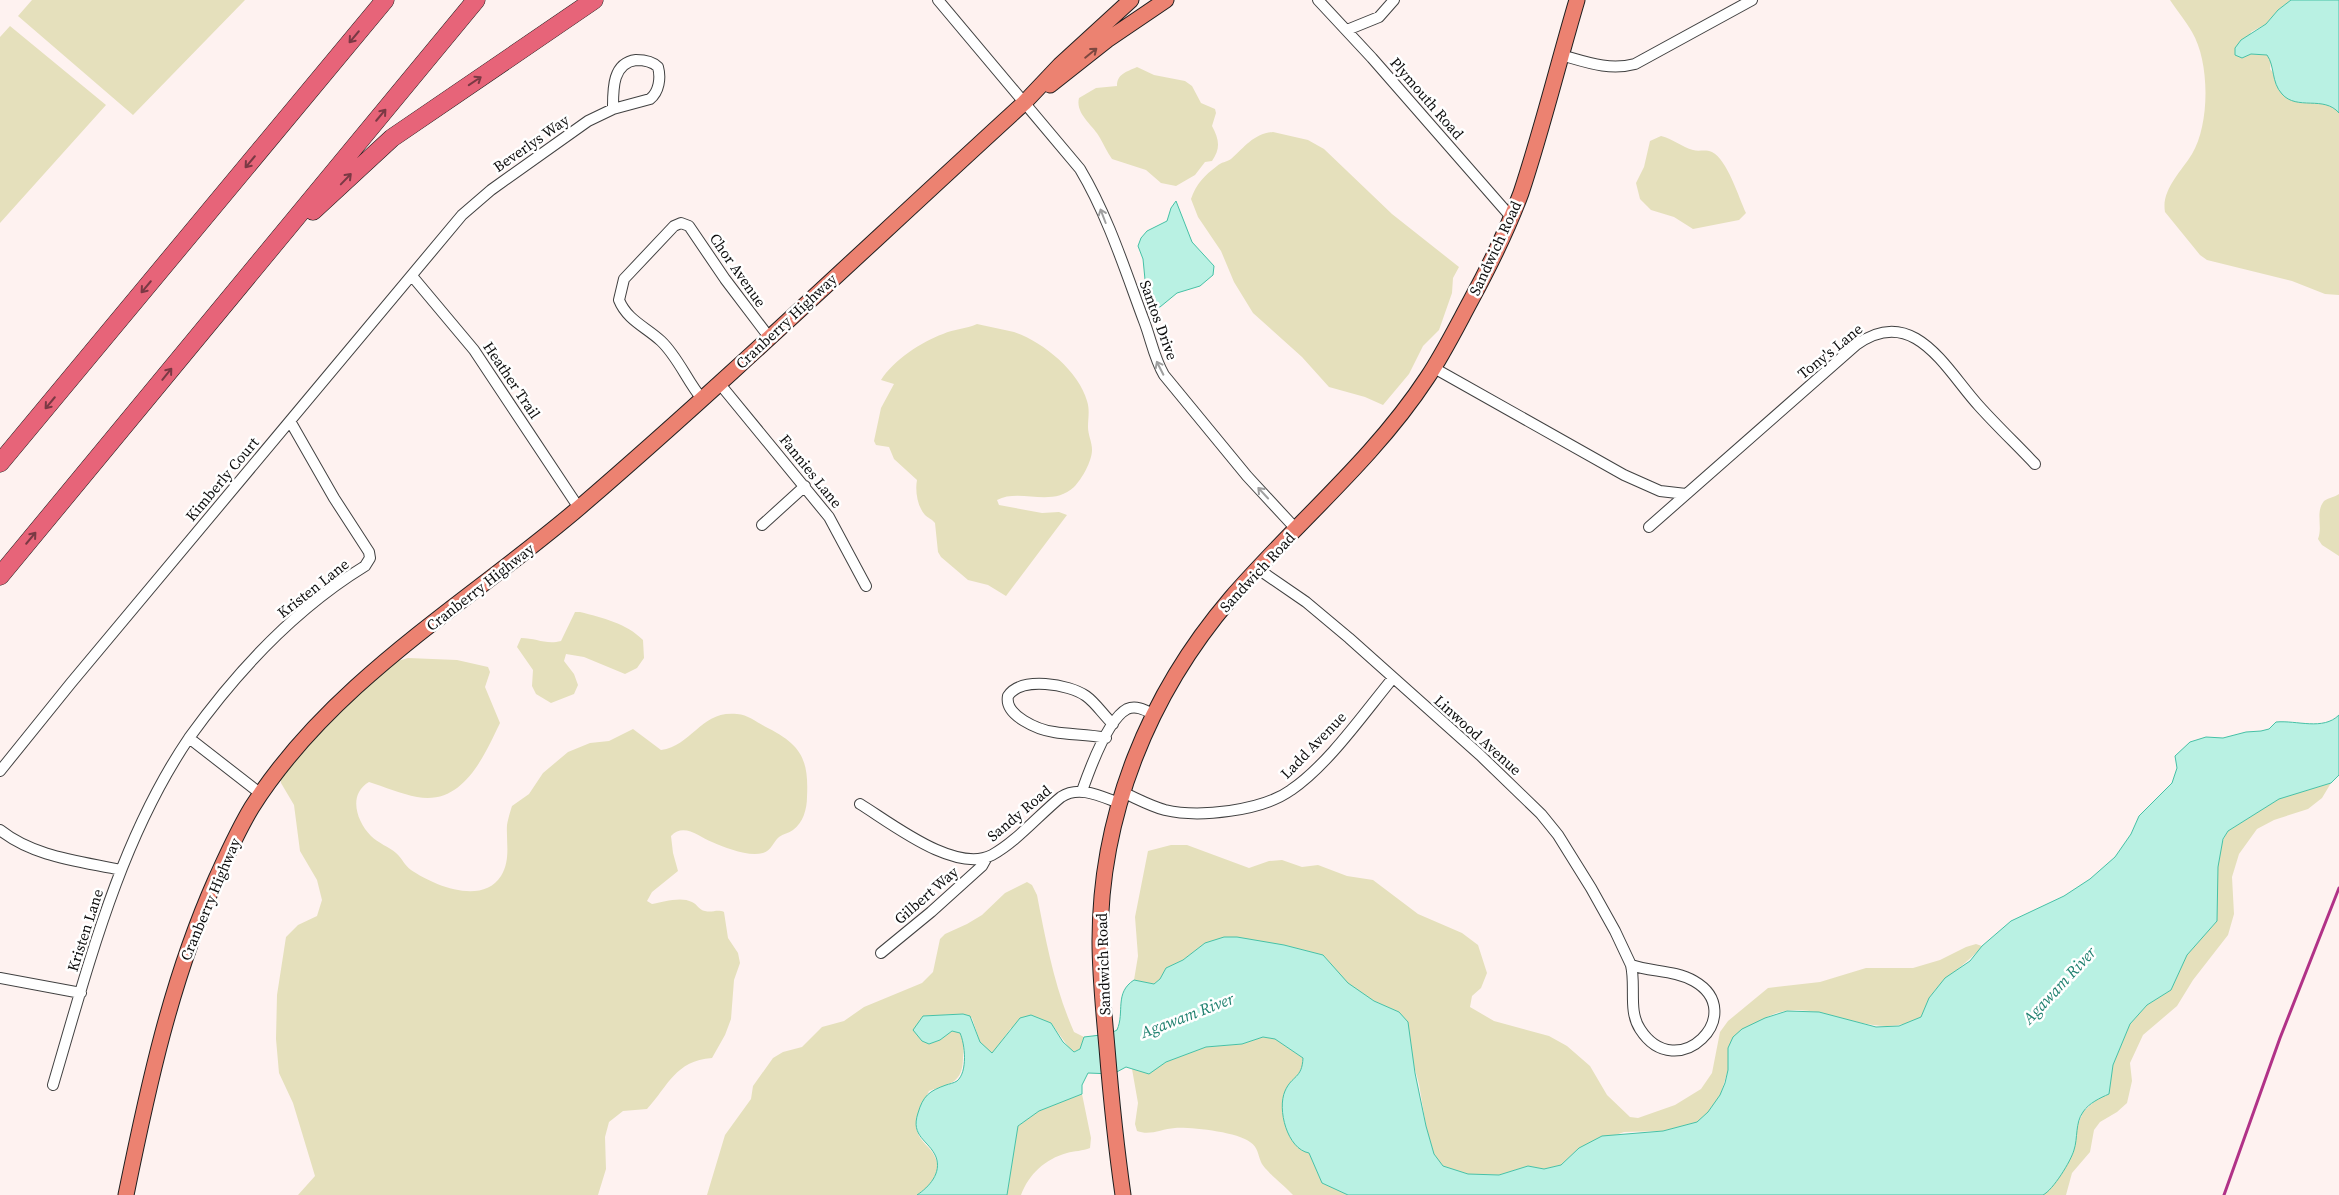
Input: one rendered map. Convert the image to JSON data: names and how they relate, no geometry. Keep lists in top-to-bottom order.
{
  "streets": {
    "main road": ["Sandwich Road", "Cranberry Highway"],
    "street": [
      "Plymouth Road",
      "Beverlys Way",
      "Chor Avenue",
      "Santos Drive",
      "Tony's Lane",
      "Heather Trail",
      "Fannies Lane",
      "Kimberly Court",
      "Kristen Lane",
      "Linwood Avenue",
      "Ladd Avenue",
      "Sandy Road",
      "Gilbert Way"
    ]
  },
  "crossings": [
    ["Plymouth Road", "Sandwich Road"],
    ["Beverlys Way", "Kimberly Court"],
    ["Sandwich Road", "Santos Drive"],
    ["Sandwich Road", "Linwood Avenue"],
    ["Sandwich Road", "Ladd Avenue"],
    ["Chor Avenue", "Cranberry Highway"],
    ["Santos Drive", "Cranberry Highway"],
    ["Cranberry Highway", "Heather Trail"],
    ["Cranberry Highway", "Fannies Lane"],
    ["Heather Trail", "Kimberly Court"],
    ["Kimberly Court", "Kristen Lane"],
    ["Linwood Avenue", "Ladd Avenue"],
    ["Sandy Road", "Gilbert Way"]
  ],
  "one_way": ["Santos Drive"],
  "water": ["Agawam River"]
}
